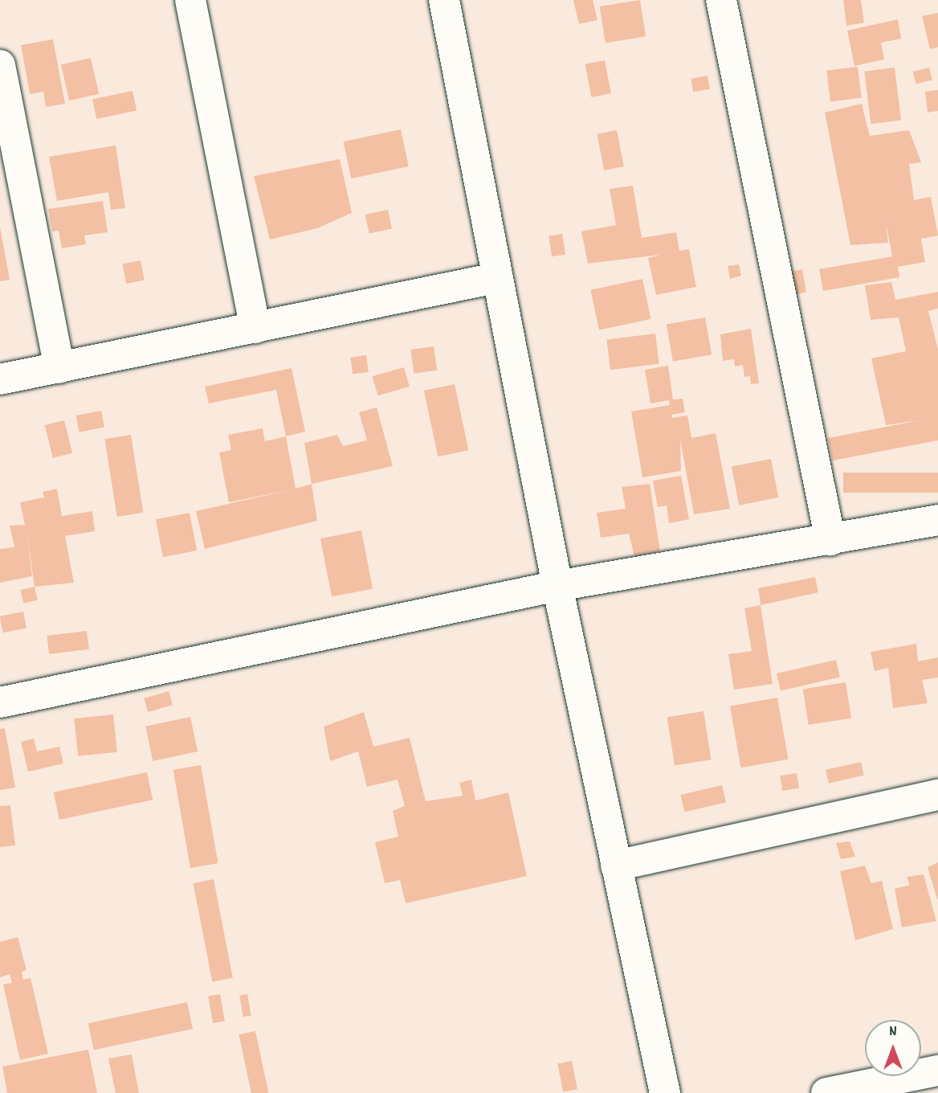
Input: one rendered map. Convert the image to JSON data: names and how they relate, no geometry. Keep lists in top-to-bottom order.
{
  "north": "top"
}
